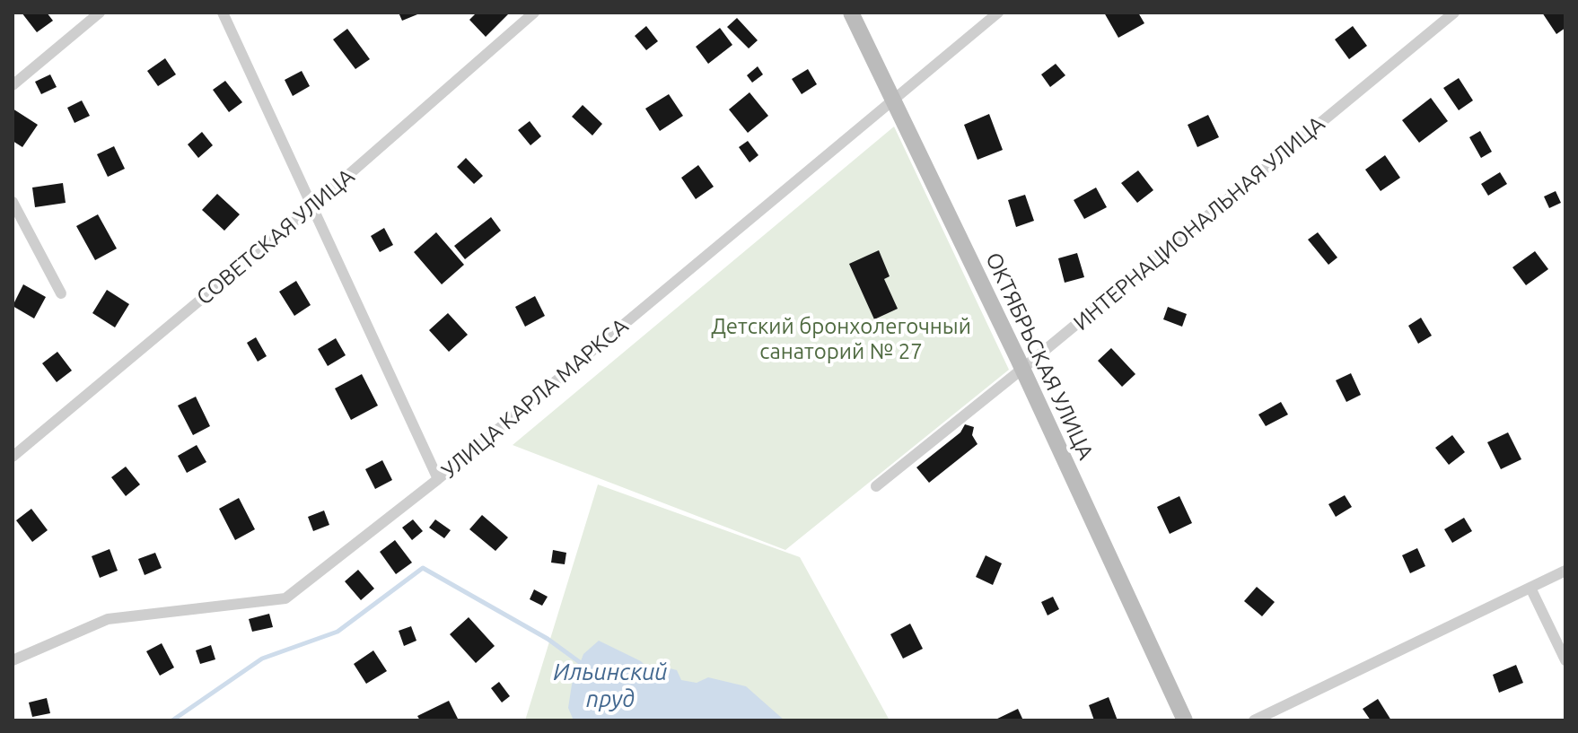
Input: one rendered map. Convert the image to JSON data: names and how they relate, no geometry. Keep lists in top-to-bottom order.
{
  "streets": {
    "main road": ["ОКТЯБРЬСКАЯ УЛИЦА"],
    "street": ["ИНТЕРНАЦИОНАЛЬНАЯ УЛИЦА", "СОВЕТСКАЯ УЛИЦА", "УЛИЦА КАРЛА МАРКСА"]
  },
  "crossings": [
    ["ИНТЕРНАЦИОНАЛЬНАЯ УЛИЦА", "ОКТЯБРЬСКАЯ УЛИЦА"],
    ["ОКТЯБРЬСКАЯ УЛИЦА", "УЛИЦА КАРЛА МАРКСА"]
  ],
  "water": ["Ильинский пруд"],
  "parks": ["Детский бронхолегочный санаторий № 27"]
}
